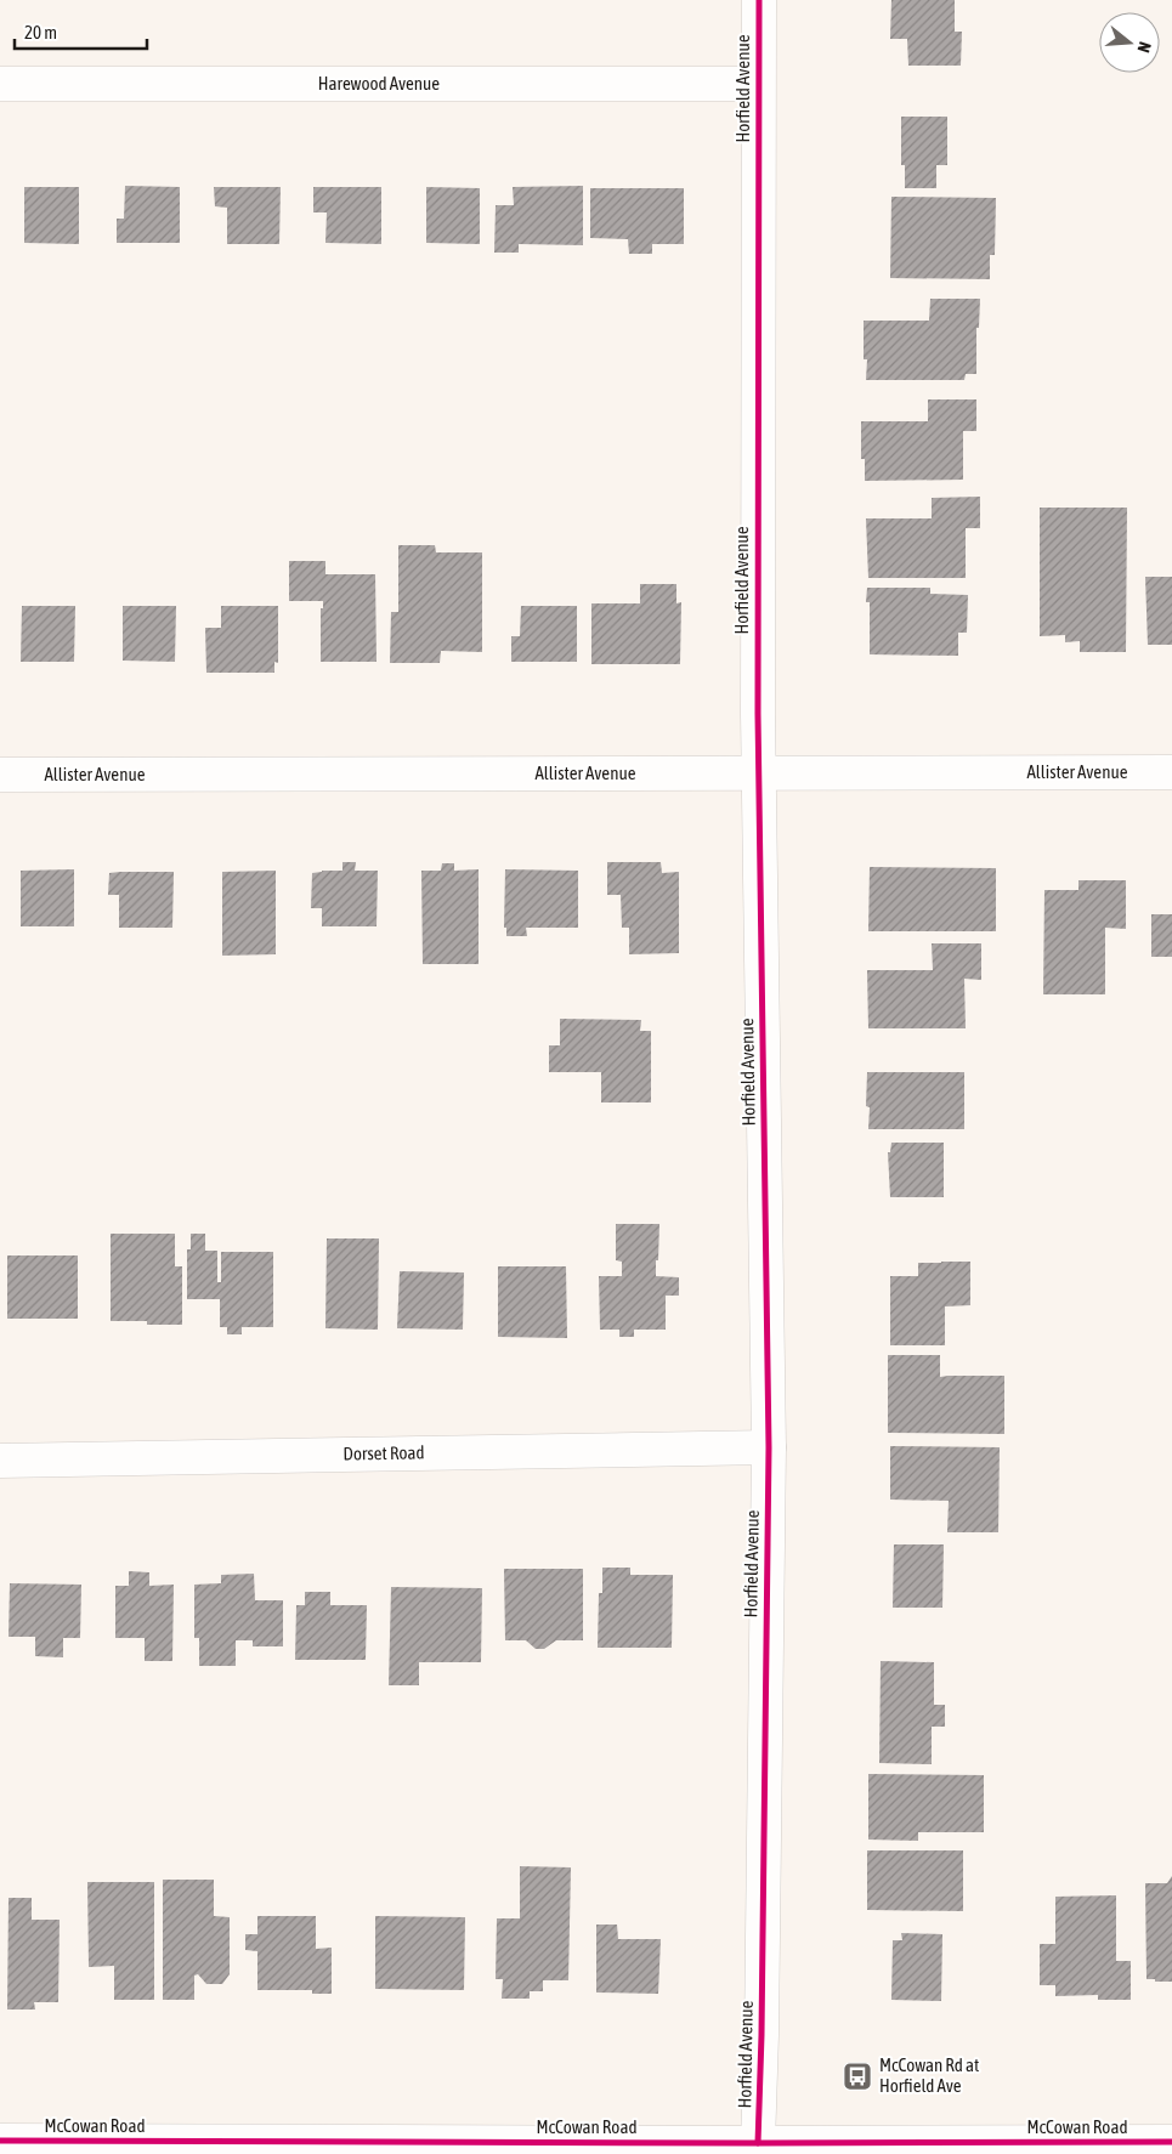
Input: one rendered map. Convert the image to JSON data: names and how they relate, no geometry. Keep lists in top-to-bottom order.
{
  "streets": {
    "street": [
      "Harewood Avenue",
      "Horfield Avenue",
      "Allister Avenue",
      "Dorset Road",
      "McCowan Road"
    ]
  },
  "crossings": [
    ["Harewood Avenue", "Horfield Avenue"],
    ["Horfield Avenue", "Allister Avenue"],
    ["Horfield Avenue", "Dorset Road"],
    ["Horfield Avenue", "McCowan Road"]
  ],
  "places": {
    "bus stop": ["McCowan Rd at Horfield Ave"]
  },
  "scale_bar": "20 m",
  "north": "right"
}
